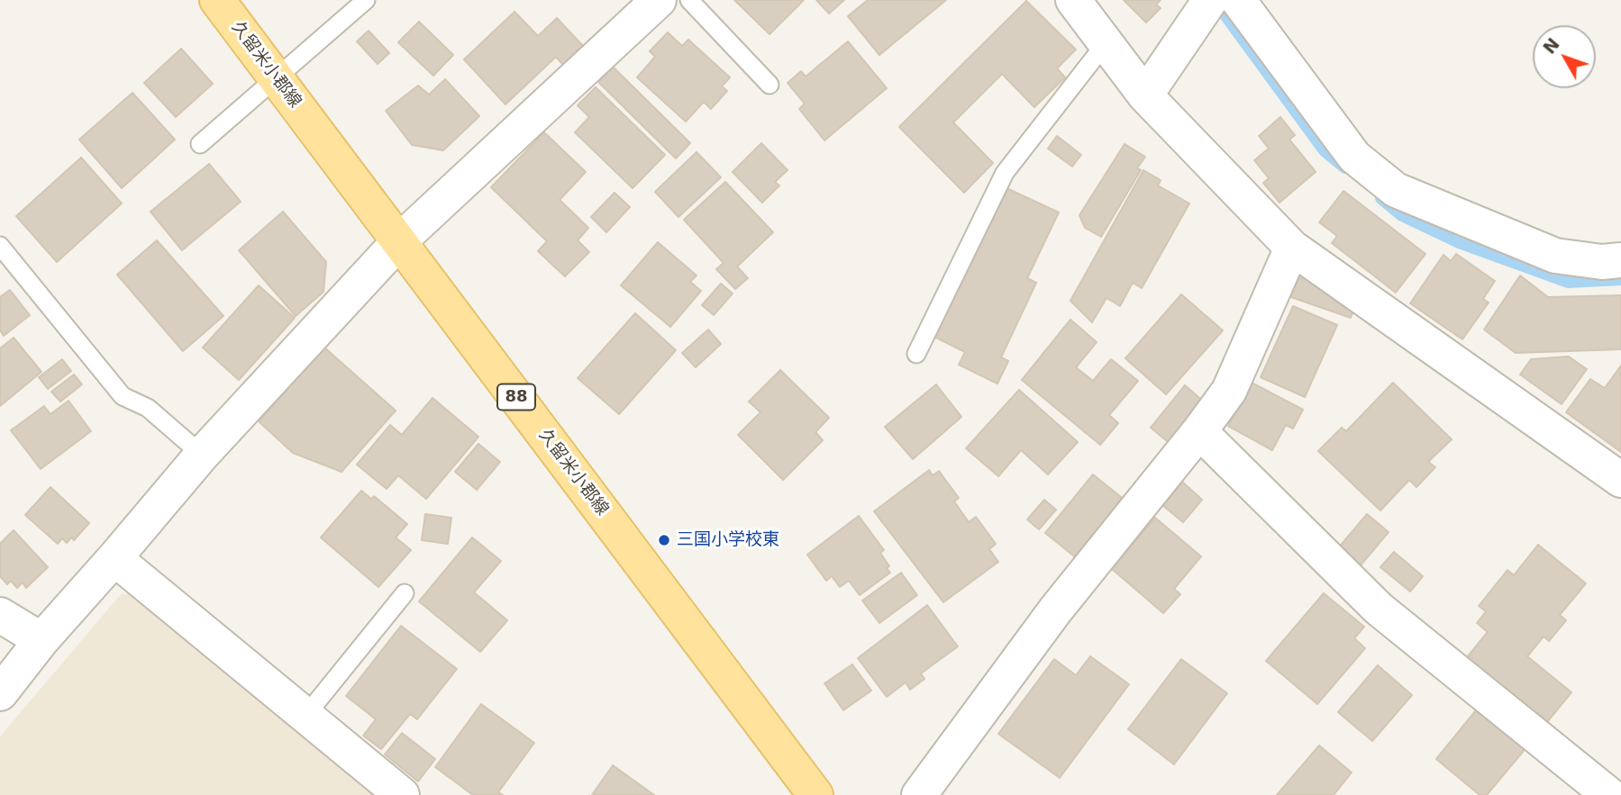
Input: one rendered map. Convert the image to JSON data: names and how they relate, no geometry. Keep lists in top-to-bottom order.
{
  "streets": {
    "main road": ["久留米小郡線", "88"]
  },
  "places": ["三国小学校東"],
  "north": "top left"
}
